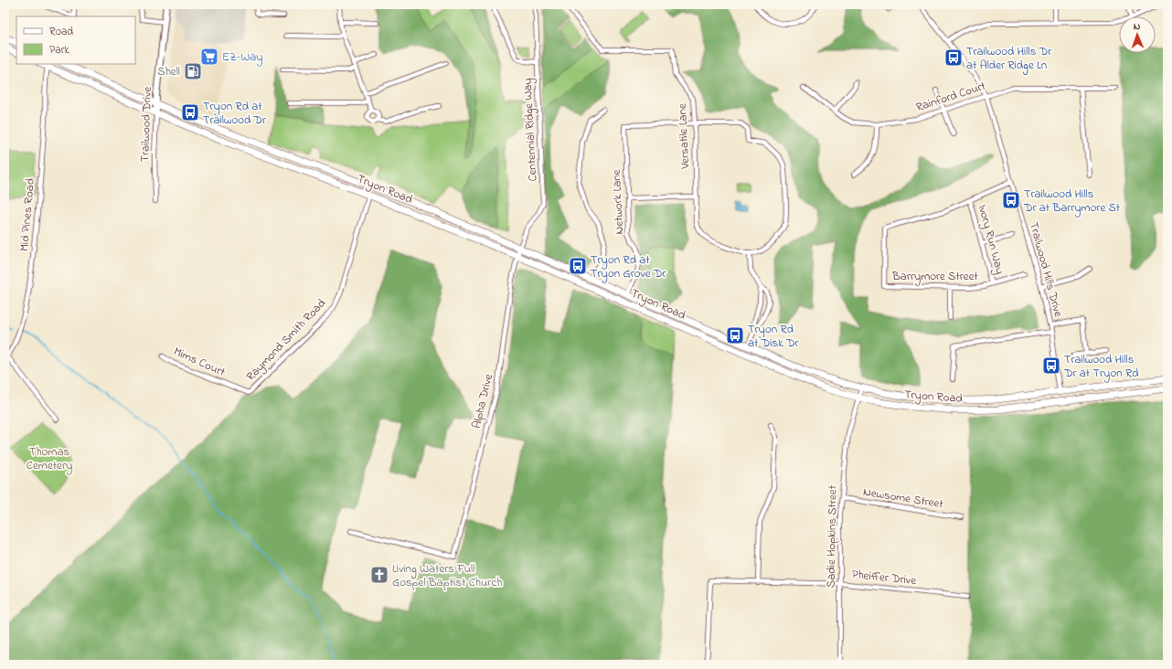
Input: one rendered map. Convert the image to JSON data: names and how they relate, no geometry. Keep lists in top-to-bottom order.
{
  "streets": {
    "main road": ["Tryon Road"],
    "street": [
      "Rainford Court",
      "Trailwood Drive",
      "Centennial Ridge Way",
      "Versatile Lane",
      "Network Lane",
      "Mid Pines Road",
      "Ivory Run Way",
      "Trailwood Hills Drive",
      "Barrymore Street",
      "Raymond Smith Road",
      "Mims Court",
      "Alpha Drive",
      "Newsome Street",
      "Sadie Hopkins Street",
      "Pheiffer Drive"
    ]
  },
  "crossings": [
    ["Rainford Court", "Trailwood Hills Drive"],
    ["Trailwood Drive", "Tryon Road"],
    ["Centennial Ridge Way", "Tryon Road"],
    ["Centennial Ridge Way", "Alpha Drive"],
    ["Versatile Lane", "Network Lane"],
    ["Tryon Road", "Network Lane"],
    ["Tryon Road", "Mid Pines Road"],
    ["Tryon Road", "Trailwood Hills Drive"],
    ["Tryon Road", "Raymond Smith Road"],
    ["Tryon Road", "Alpha Drive"],
    ["Tryon Road", "Sadie Hopkins Street"],
    ["Ivory Run Way", "Barrymore Street"],
    ["Trailwood Hills Drive", "Barrymore Street"],
    ["Raymond Smith Road", "Mims Court"],
    ["Newsome Street", "Sadie Hopkins Street"],
    ["Sadie Hopkins Street", "Pheiffer Drive"]
  ],
  "parks": ["Thomas Cemetery"],
  "places": {
    "supermarket": ["EZ-Way"],
    "bus stop": [
      "Trailwood Hills Dr at Alder Ridge Ln",
      "Tryon Rd at Trailwood Dr",
      "Trailwood Hills Dr at Barrymore St",
      "Tryon Rd at Tryon Grove Dr",
      "Tryon Rd at Disk Dr",
      "Trailwood Hills Dr at Tryon Rd"
    ],
    "fuel station": ["Shell"],
    "church": ["Living Waters Full Gospel Baptist Church"]
  },
  "legend": ["Road", "Park"],
  "north": "top"
}
